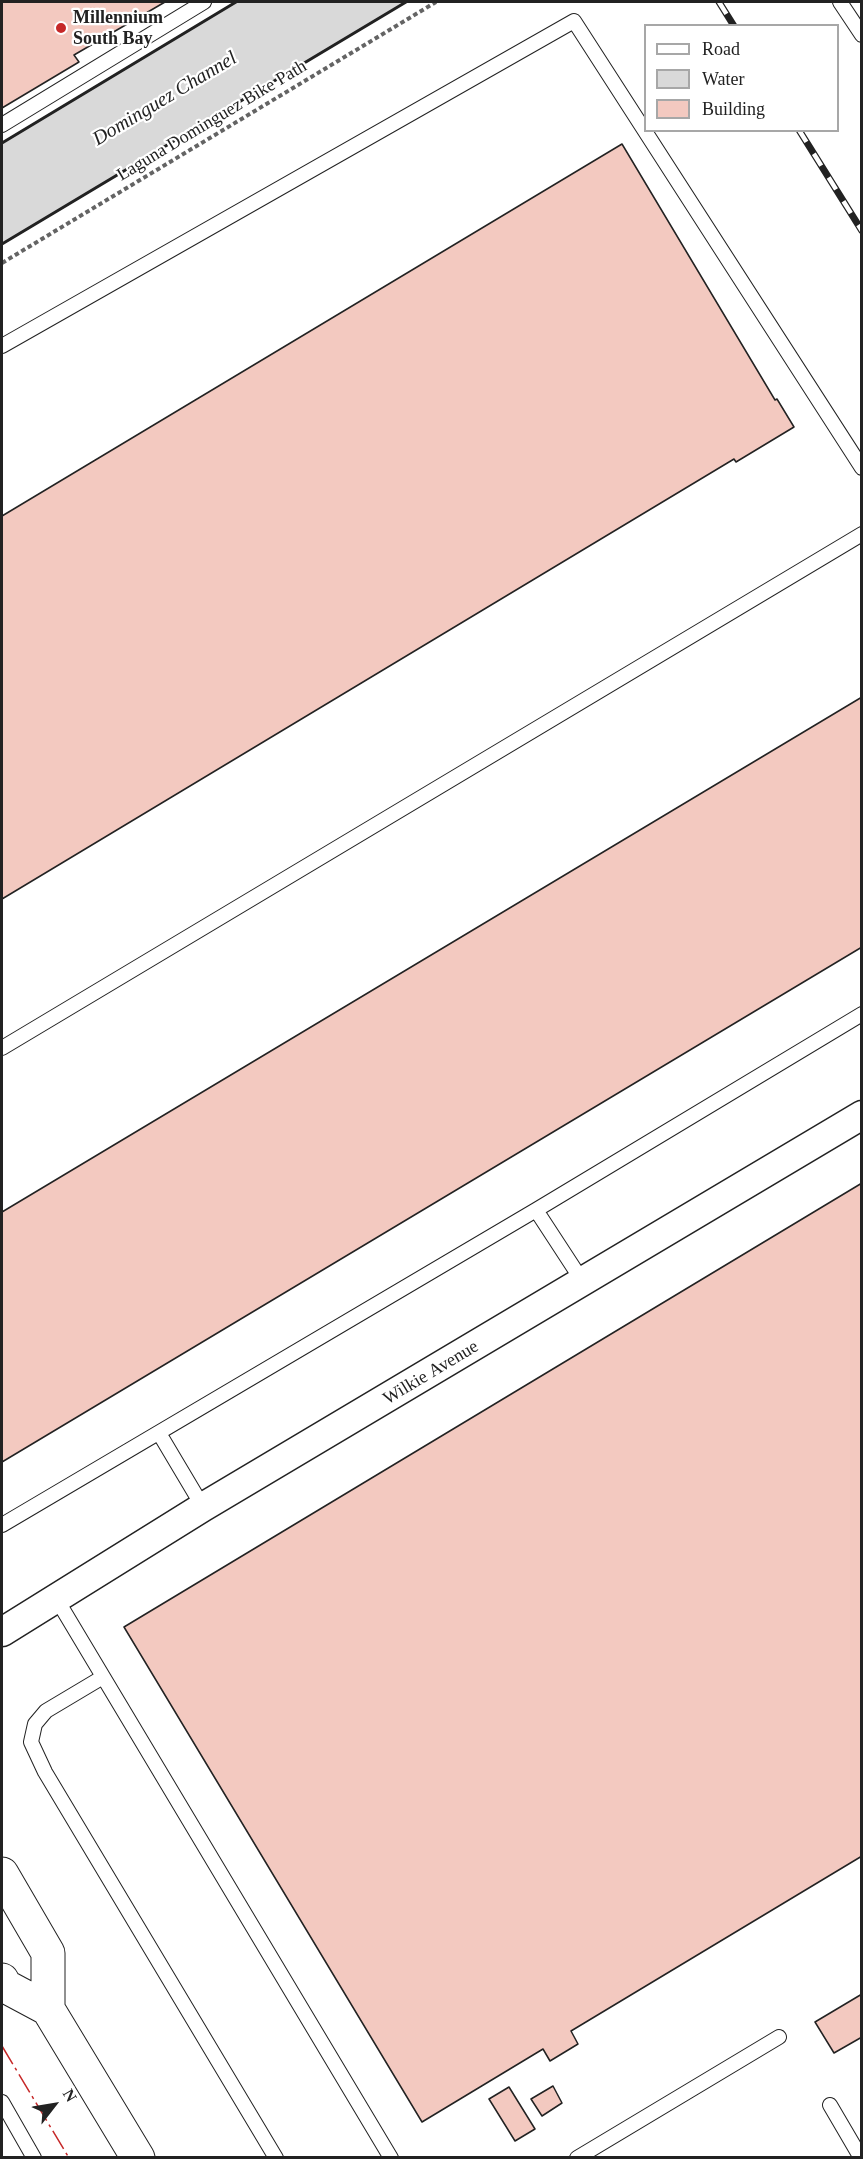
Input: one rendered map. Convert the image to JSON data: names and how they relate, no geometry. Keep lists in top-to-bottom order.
{
  "streets": {
    "street": ["Wilkie Avenue"],
    "path": ["Laguna Dominguez Bike Path"]
  },
  "water": ["Dominguez Channel"],
  "places": ["Millennium South Bay"],
  "legend": ["Road", "Water", "Building"],
  "north": "top right"
}
